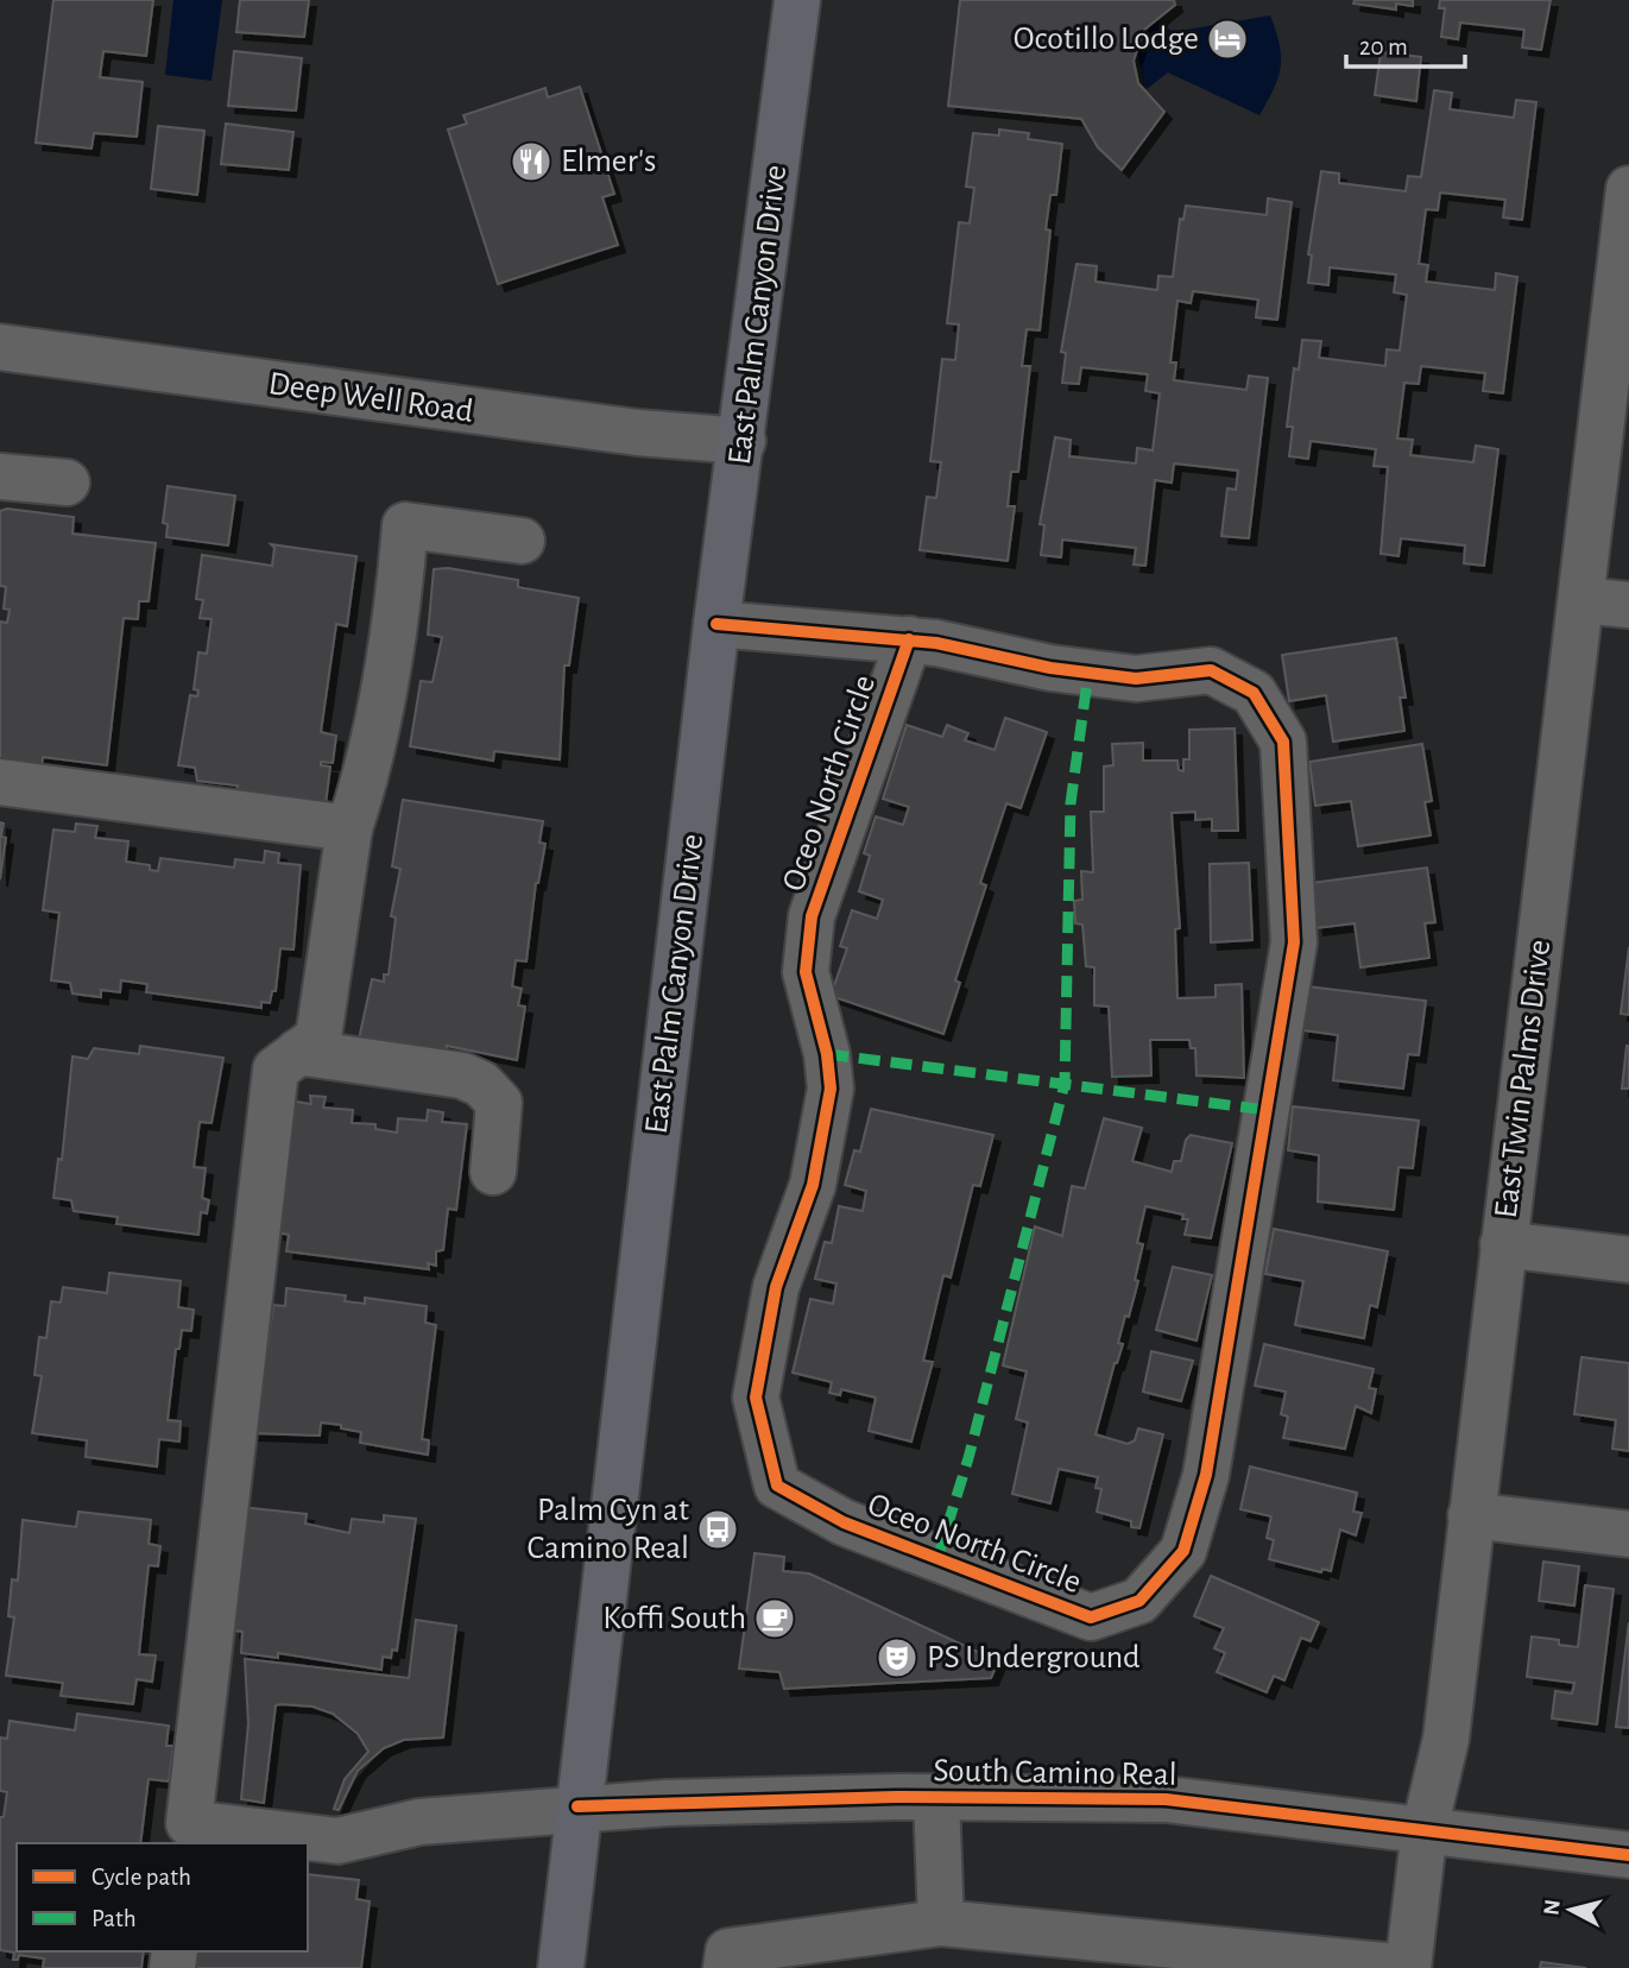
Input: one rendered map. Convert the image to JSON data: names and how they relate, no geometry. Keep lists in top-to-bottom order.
{
  "streets": {
    "main road": ["East Palm Canyon Drive"],
    "street": [
      "Deep Well Road",
      "Oceo North Circle",
      "East Twin Palms Drive",
      "South Camino Real"
    ]
  },
  "crossings": [
    ["East Palm Canyon Drive", "Deep Well Road"],
    ["East Palm Canyon Drive", "Oceo North Circle"],
    ["East Palm Canyon Drive", "South Camino Real"],
    ["East Twin Palms Drive", "South Camino Real"]
  ],
  "places": {
    "hotel": ["Ocotillo Lodge"],
    "restaurant": ["Elmer's"],
    "bus stop": ["Palm Cyn at Camino Real"],
    "cafe": ["Koffi South"],
    "theatre": ["PS Underground"]
  },
  "legend": ["Cycle path", "Path"],
  "scale_bar": "20 m",
  "north": "left"
}
